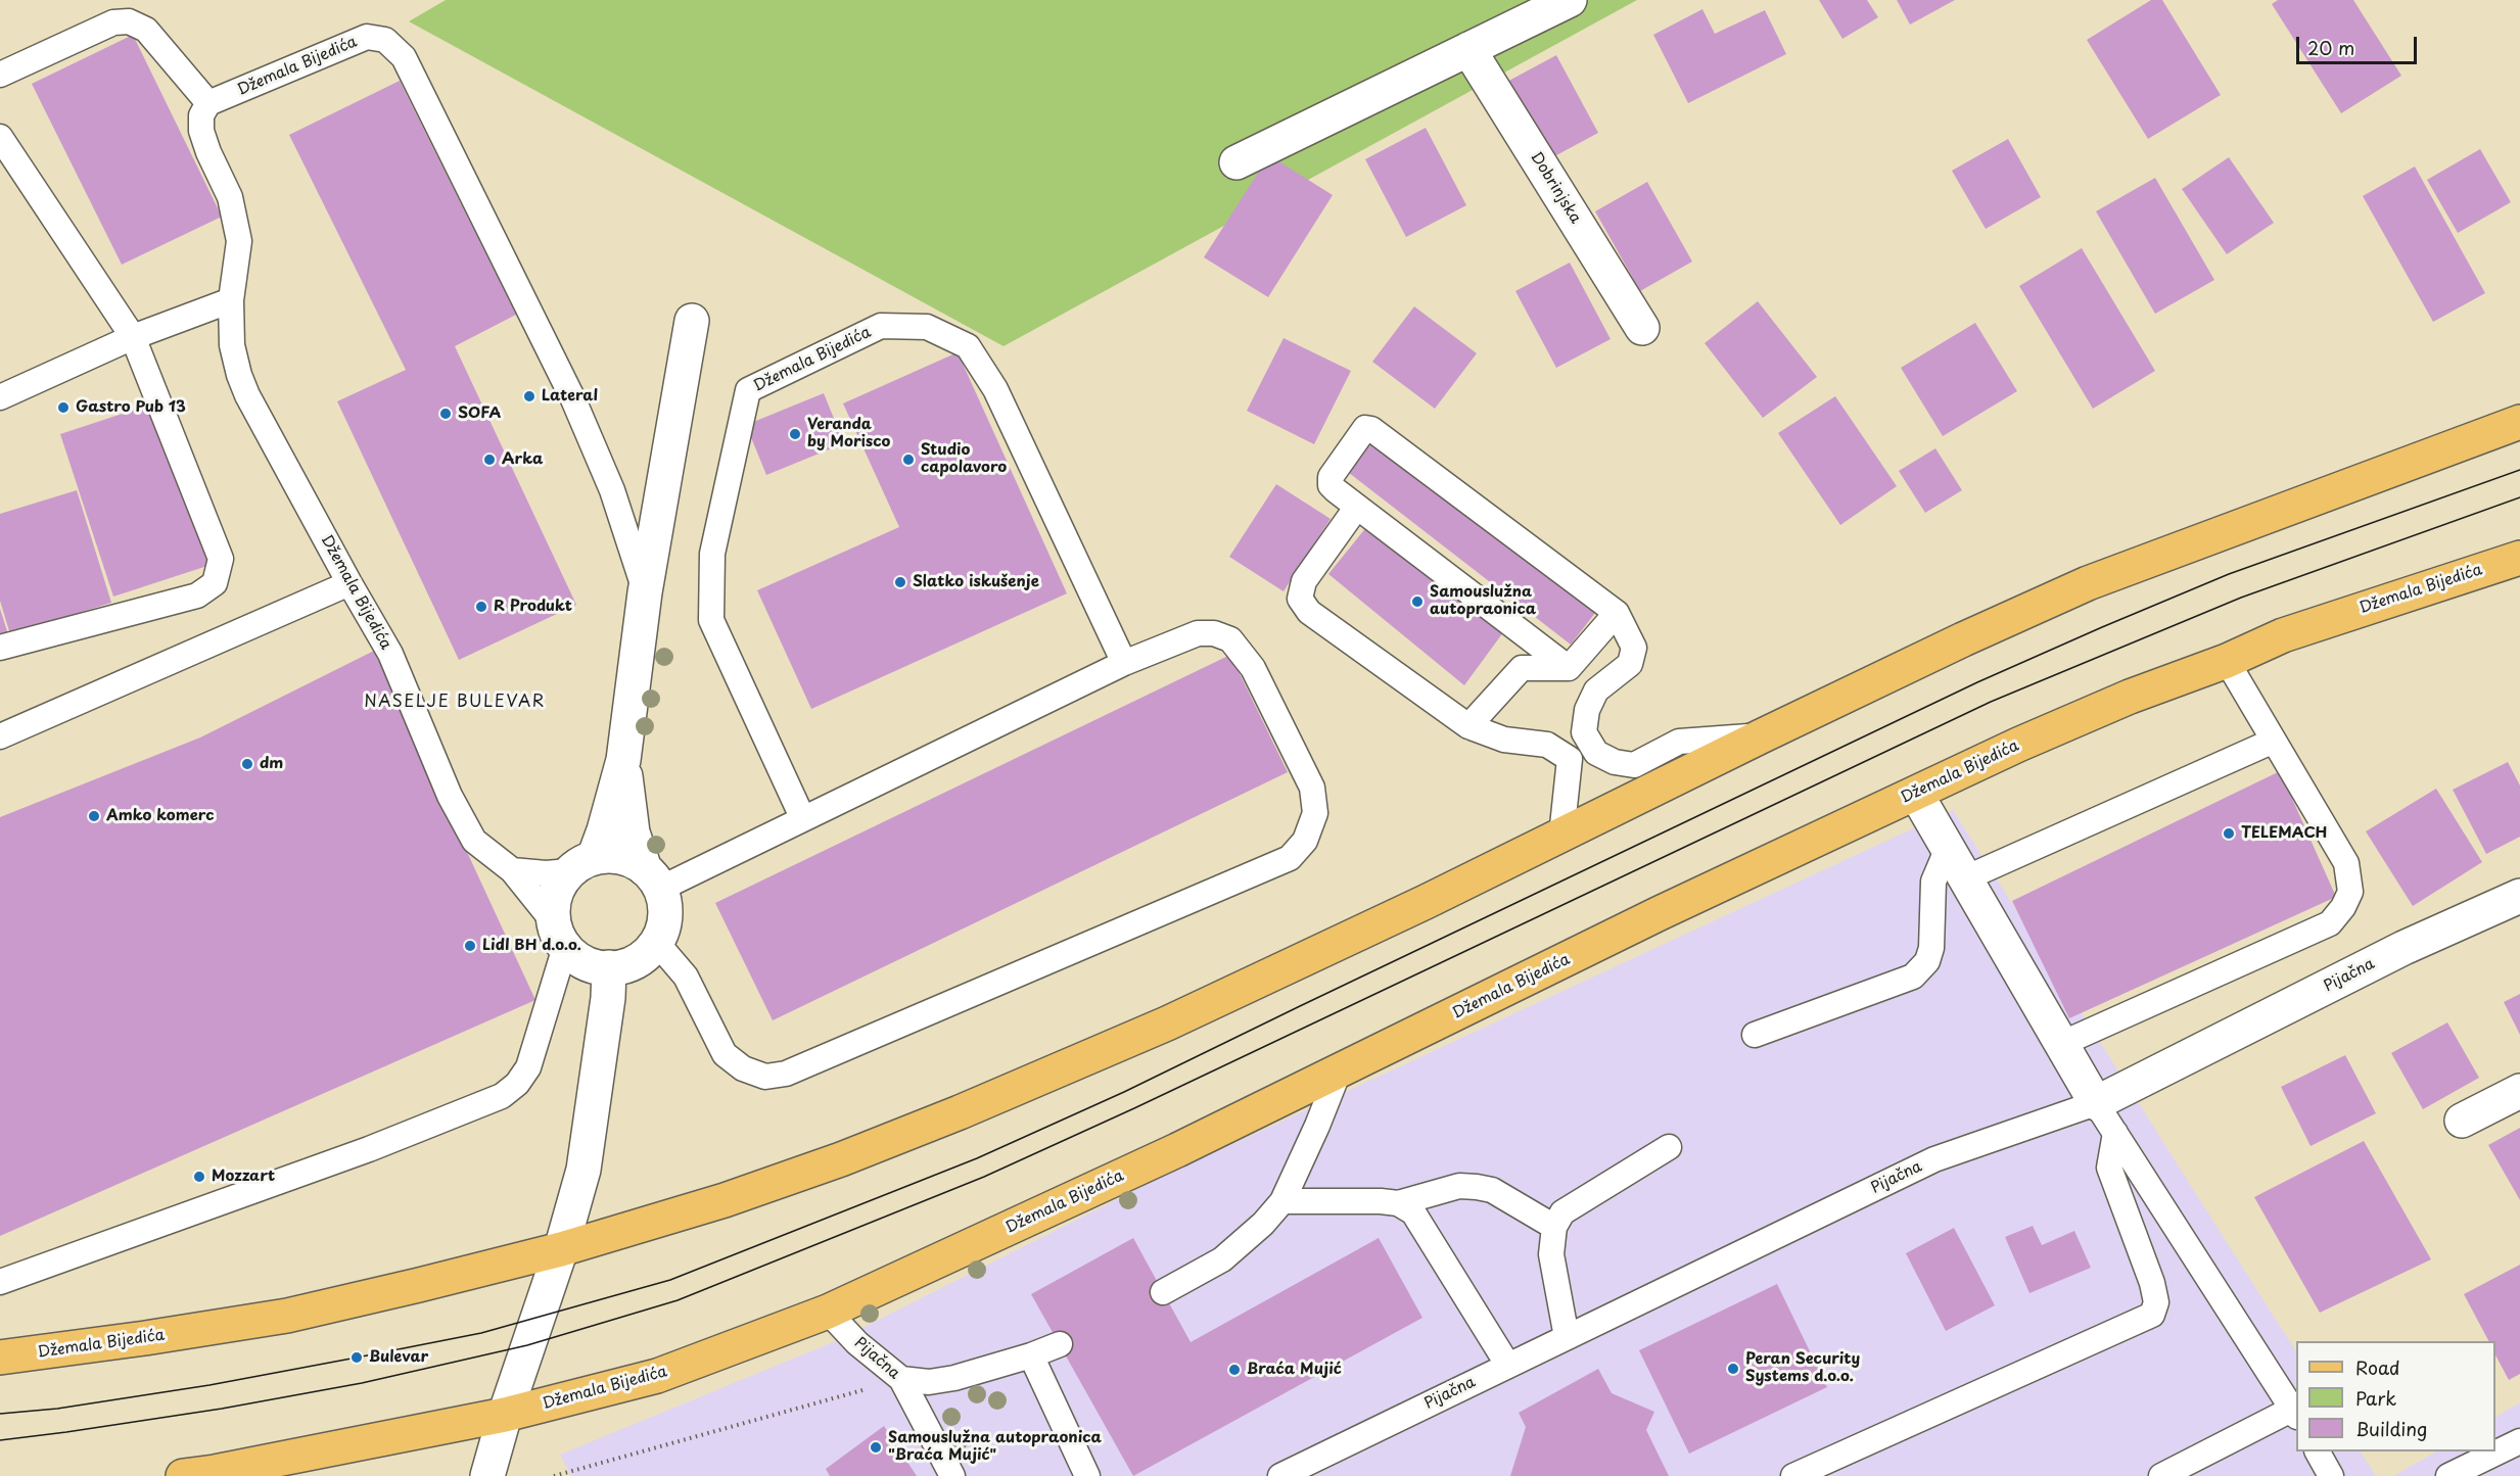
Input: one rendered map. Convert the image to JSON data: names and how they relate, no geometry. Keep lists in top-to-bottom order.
{
  "streets": {
    "main road": ["Džemala Bijedića"],
    "street": ["Dobrinjska", "Pijačna"]
  },
  "crossings": [
    ["Džemala Bijedića", "Pijačna"]
  ],
  "districts": ["NASELJE BULEVAR"],
  "places": [
    "Lateral",
    "Gastro Pub 13",
    "SOFA",
    "Veranda by Morisco",
    "Arka",
    "Studio capolavoro",
    "Slatko iskušenje",
    "Samouslužna autopraonica",
    "R Produkt",
    "dm",
    "Amko komerc",
    "TELEMACH",
    "Lidl BH d.o.o.",
    "Mozzart",
    "Bulevar",
    "Peran Security Systems d.o.o.",
    "Braća Mujić",
    "Samouslužna autopraonica \"Braća Mujić\""
  ],
  "legend": ["Road", "Park", "Building"],
  "scale_bar": "20 m"
}
